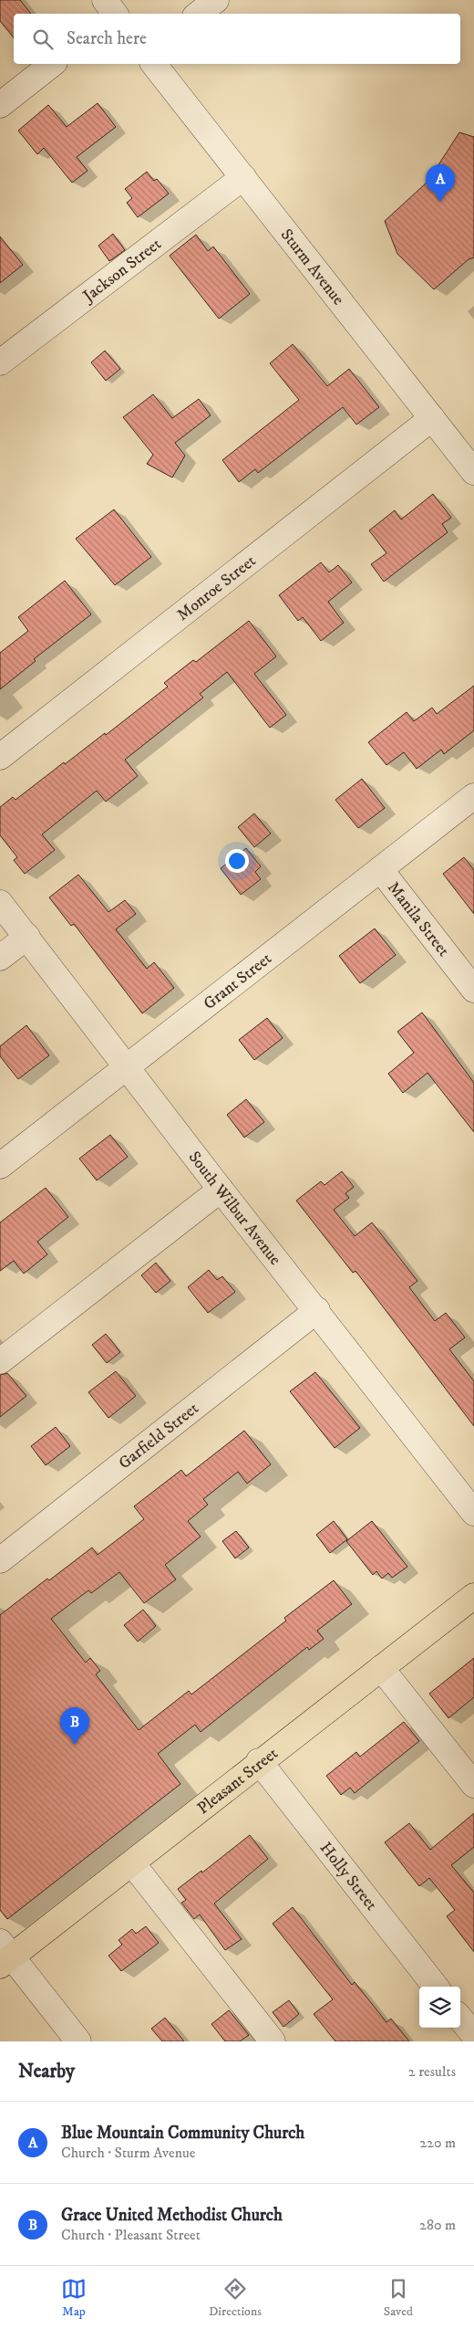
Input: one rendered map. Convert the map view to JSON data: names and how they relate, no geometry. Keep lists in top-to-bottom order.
{
  "streets": {
    "main road": ["Pleasant Street"],
    "street": [
      "Sturm Avenue",
      "Jackson Street",
      "Monroe Street",
      "Manila Street",
      "Grant Street",
      "South Wilbur Avenue",
      "Garfield Street",
      "Holly Street"
    ]
  },
  "crossings": [
    ["Sturm Avenue", "Jackson Street"],
    ["Sturm Avenue", "Monroe Street"],
    ["Manila Street", "Grant Street"],
    ["Grant Street", "South Wilbur Avenue"],
    ["South Wilbur Avenue", "Garfield Street"],
    ["Pleasant Street", "Holly Street"]
  ],
  "page": {
    "search": "Search here",
    "pins": ["A", "B"],
    "heading": ["Nearby", "2 results"],
    "list": [
      {
        "mark": "A",
        "name": "Blue Mountain Community Church",
        "note": "Church · Sturm Avenue",
        "value": "220 m"
      },
      {
        "mark": "B",
        "name": "Grace United Methodist Church",
        "note": "Church · Pleasant Street",
        "value": "280 m"
      }
    ],
    "nav": ["Map", "Directions", "Saved"]
  }
}
